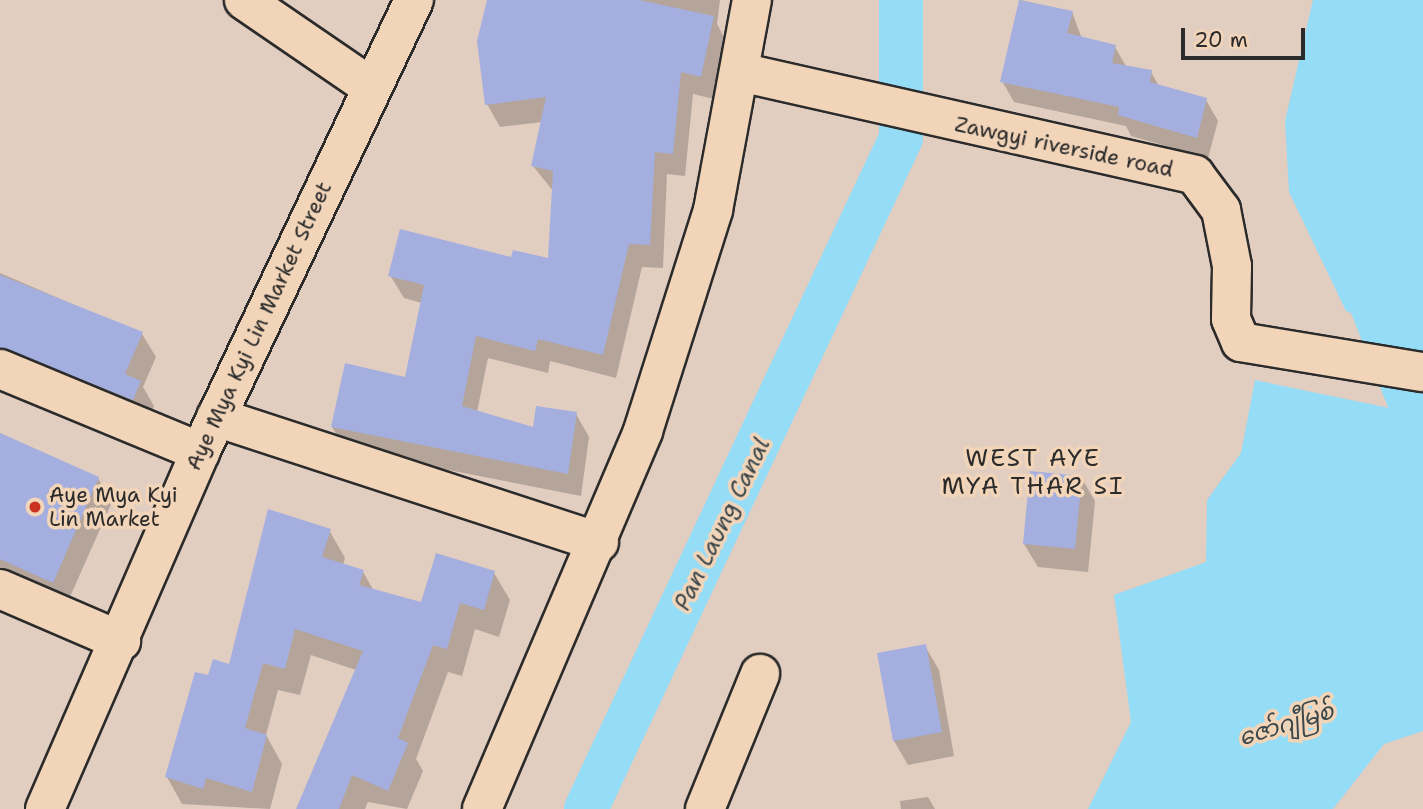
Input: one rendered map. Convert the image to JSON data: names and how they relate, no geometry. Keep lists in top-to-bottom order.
{
  "streets": {
    "street": ["Zawgyi riverside road", "Aye Mya Kyi Lin Market Street"]
  },
  "districts": ["WEST AYE MYA THAR SI"],
  "water": ["Pan Laung Canal", "ဇော်ဂျီမြစ်"],
  "places": ["Aye Mya Kyi Lin Market"],
  "scale_bar": "20 m"
}
